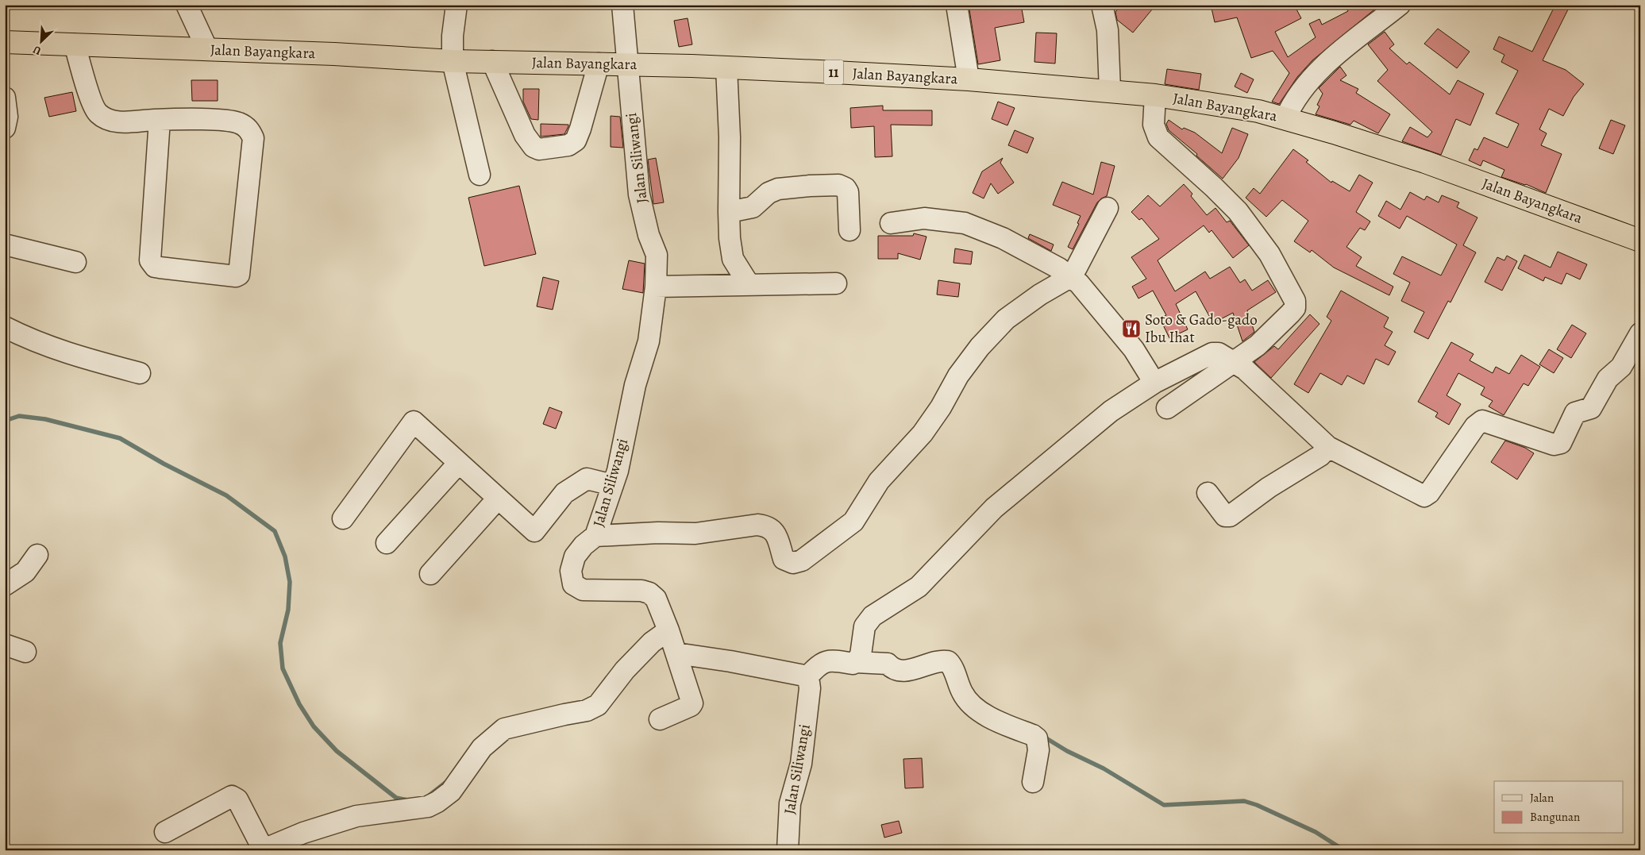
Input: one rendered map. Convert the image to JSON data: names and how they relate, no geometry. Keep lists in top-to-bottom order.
{
  "streets": {
    "highway": ["Jalan Bayangkara", "11"],
    "street": ["Jalan Siliwangi"]
  },
  "crossings": [
    ["Jalan Bayangkara", "Jalan Siliwangi"]
  ],
  "places": {
    "restaurant": ["Soto & Gado-gado Ibu Ihat"]
  },
  "legend": ["Jalan", "Bangunan"],
  "north": "bottom left"
}
